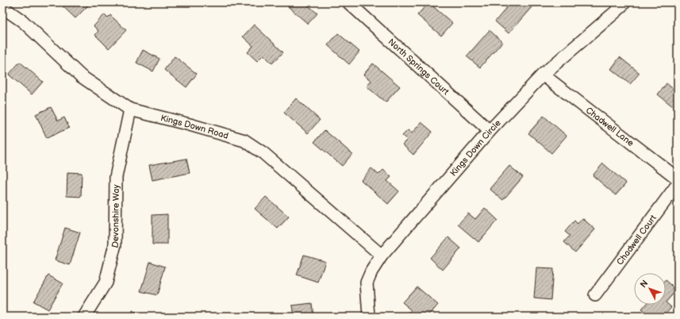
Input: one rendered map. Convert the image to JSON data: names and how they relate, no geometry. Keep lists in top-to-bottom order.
{
  "streets": {
    "street": [
      "North Springs Court",
      "Chadwell Lane",
      "Kings Down Road",
      "Kings Down Circle",
      "Devonshire Way",
      "Chadwell Court"
    ]
  },
  "crossings": [
    ["North Springs Court", "Kings Down Circle"],
    ["Chadwell Lane", "Kings Down Circle"],
    ["Kings Down Road", "Kings Down Circle"],
    ["Kings Down Road", "Devonshire Way"]
  ],
  "north": "top left"
}
